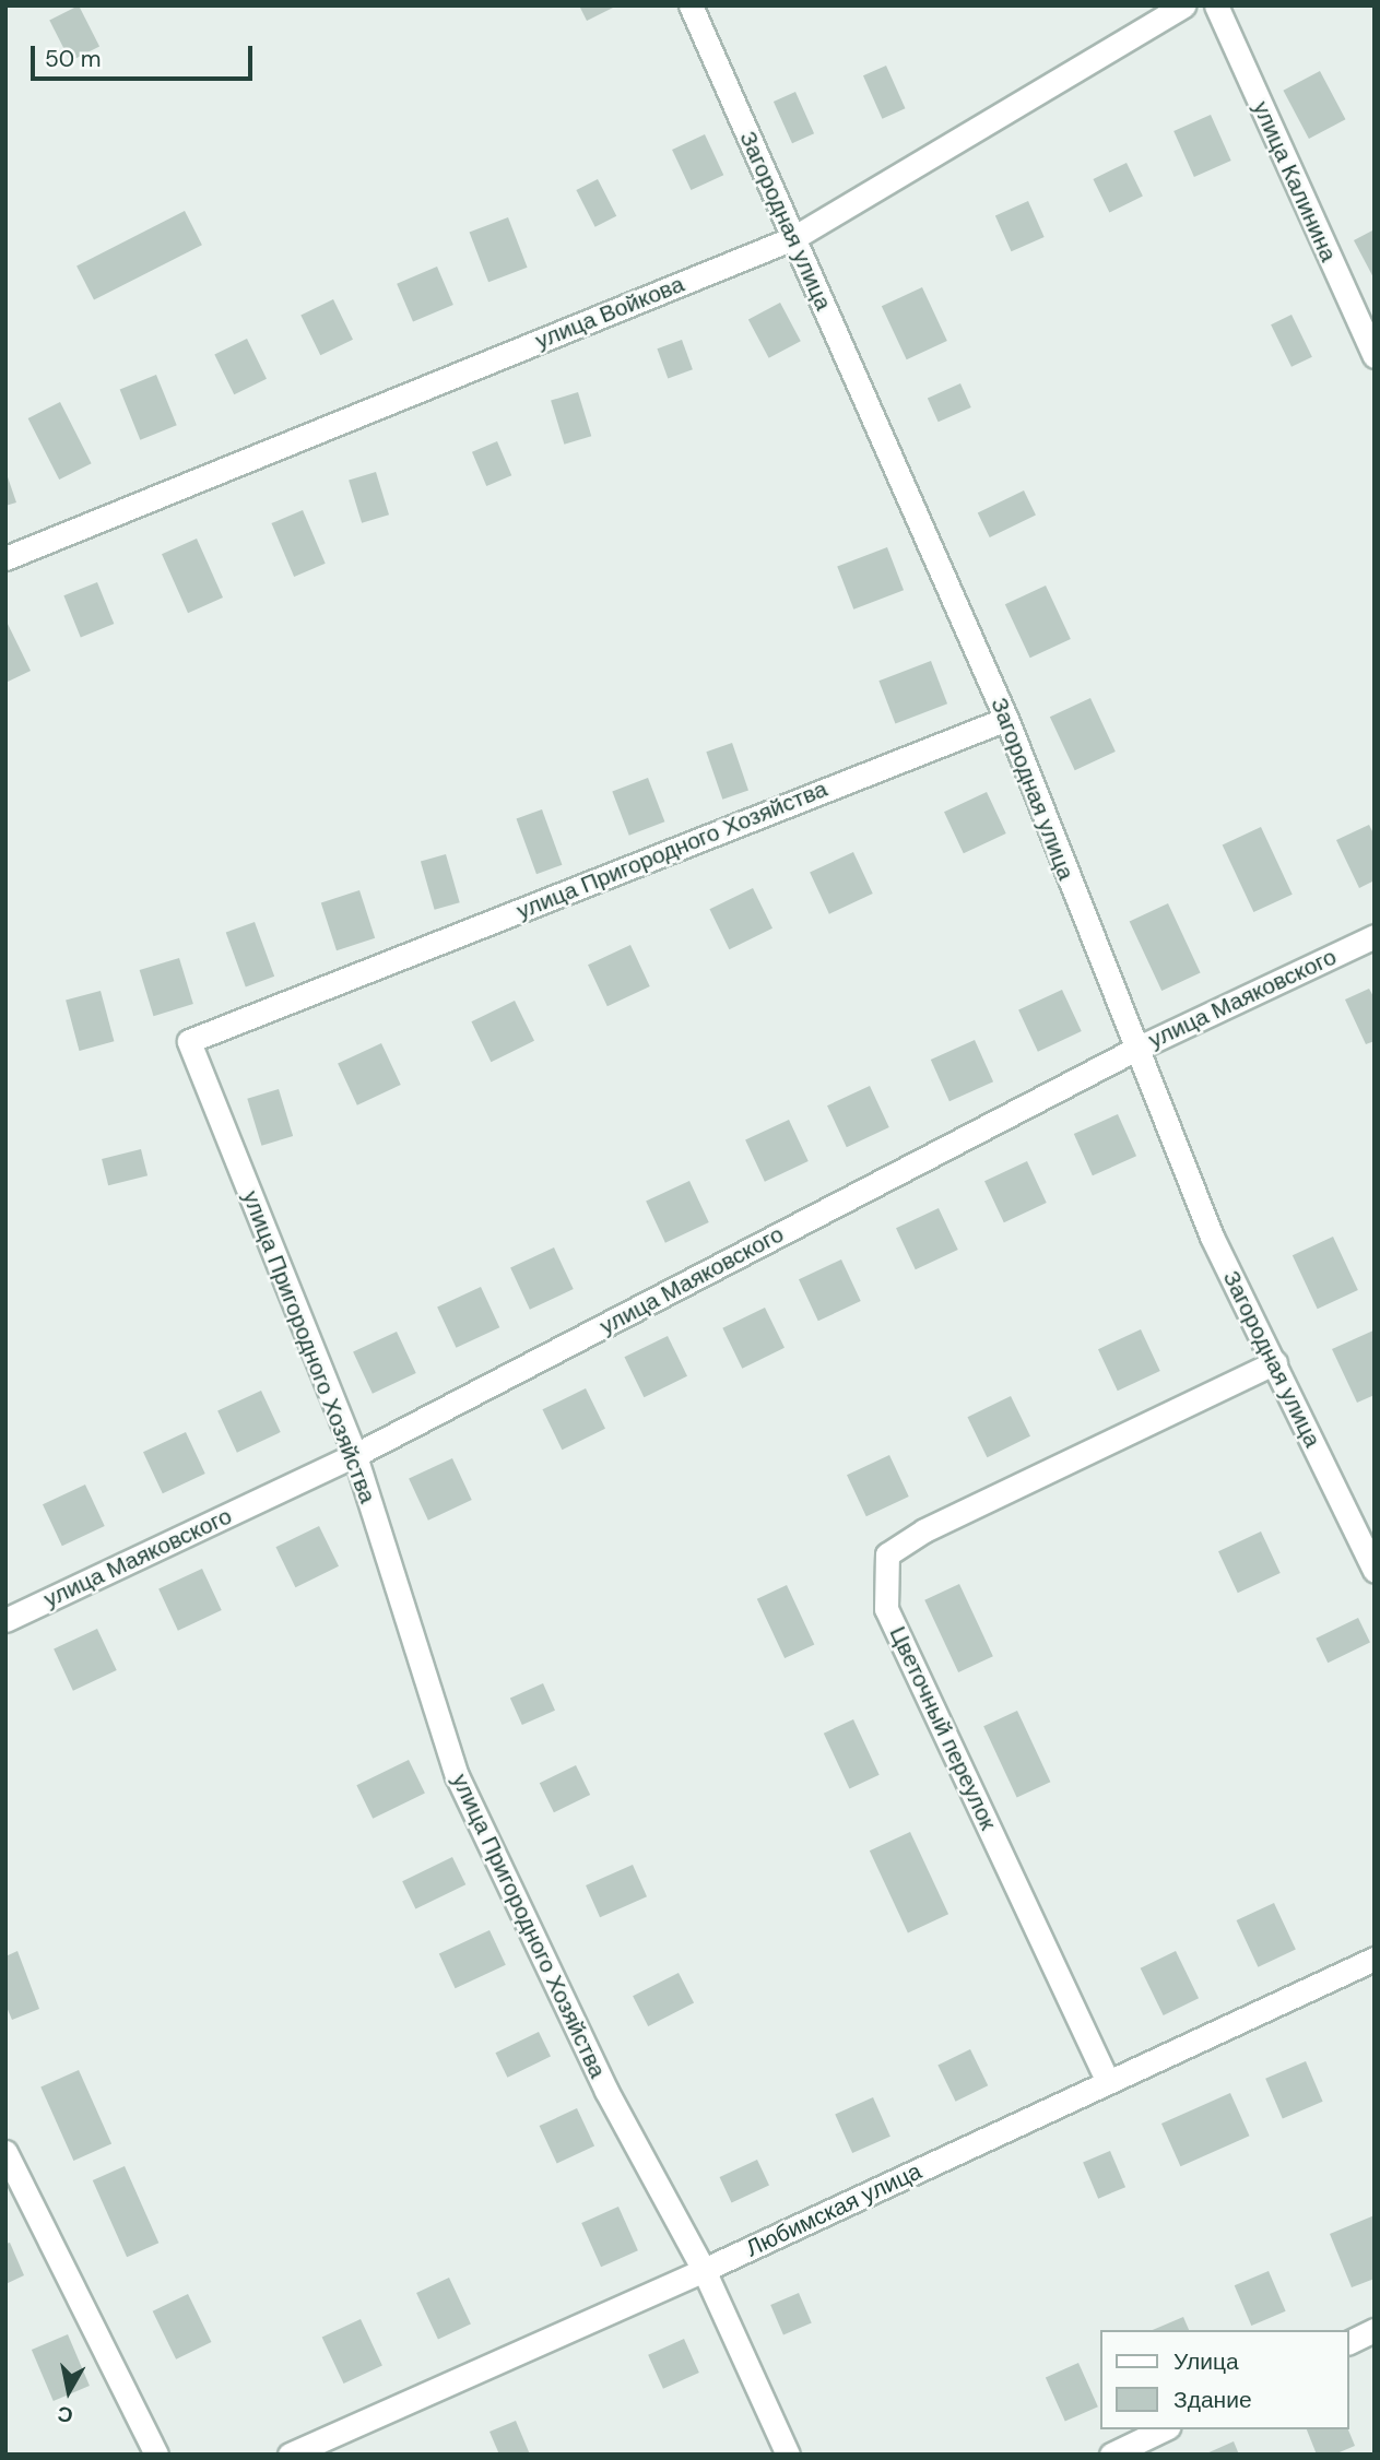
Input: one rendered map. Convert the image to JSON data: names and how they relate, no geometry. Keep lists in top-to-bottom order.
{
  "streets": {
    "street": [
      "улица Калинина",
      "Загородная улица",
      "улица Войкова",
      "улица Пригородного Хозяйства",
      "улица Маяковского",
      "Цветочный переулок",
      "Любимская улица"
    ]
  },
  "crossings": [
    ["Загородная улица", "улица Войкова"],
    ["Загородная улица", "улица Пригородного Хозяйства"],
    ["Загородная улица", "улица Маяковского"],
    ["Загородная улица", "Цветочный переулок"],
    ["улица Пригородного Хозяйства", "улица Маяковского"],
    ["улица Пригородного Хозяйства", "Любимская улица"],
    ["Цветочный переулок", "Любимская улица"]
  ],
  "legend": ["Улица", "Здание"],
  "scale_bar": "50 m",
  "north": "bottom"
}
